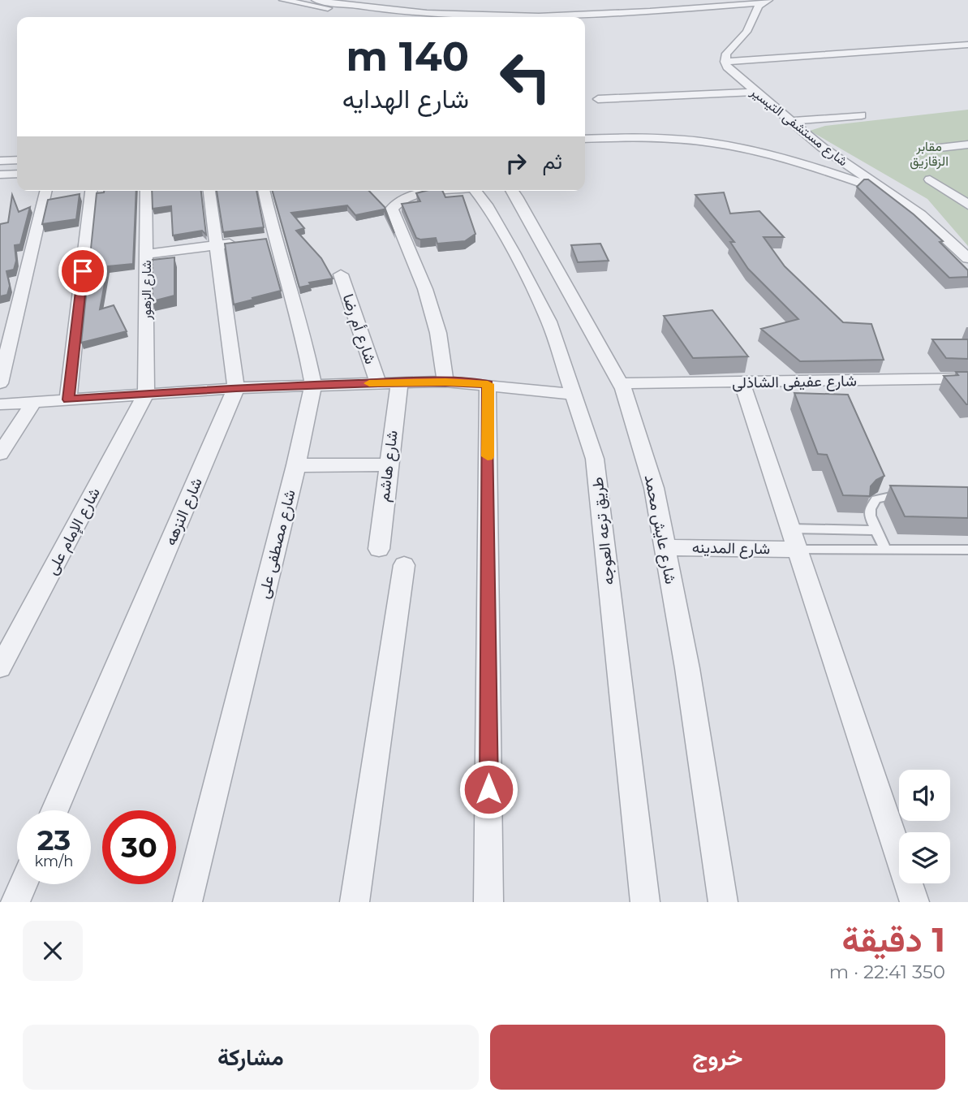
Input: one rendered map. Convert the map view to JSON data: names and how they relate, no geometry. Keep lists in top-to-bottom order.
{
  "streets": {
    "street": [
      "شارع مستشفى التيسير",
      "شارع الزهور",
      "شارع أم رضا",
      "شارع عفيفى الشاذلى",
      "شارع هاشم",
      "شارع النزهه",
      "شارع عايش محمد",
      "شارع الإمام على",
      "طريق ترعه العوجه",
      "شارع مصطفى على",
      "شارع المدينه"
    ]
  },
  "crossings": [
    ["شارع الزهور", "شارع الإمام على"],
    ["شارع عفيفى الشاذلى", "شارع عايش محمد"],
    ["شارع عايش محمد", "شارع المدينه"]
  ],
  "parks": ["مقابر الزقازيق"],
  "page": {
    "turn": ["140 m", "شارع الهدايه"],
    "then": "ثم",
    "speed": "23 km/h",
    "limit": "30",
    "heading": ["1 دقيقة", "350 m · 22:41"],
    "buttons": ["خروج", "مشاركة"]
  }
}
